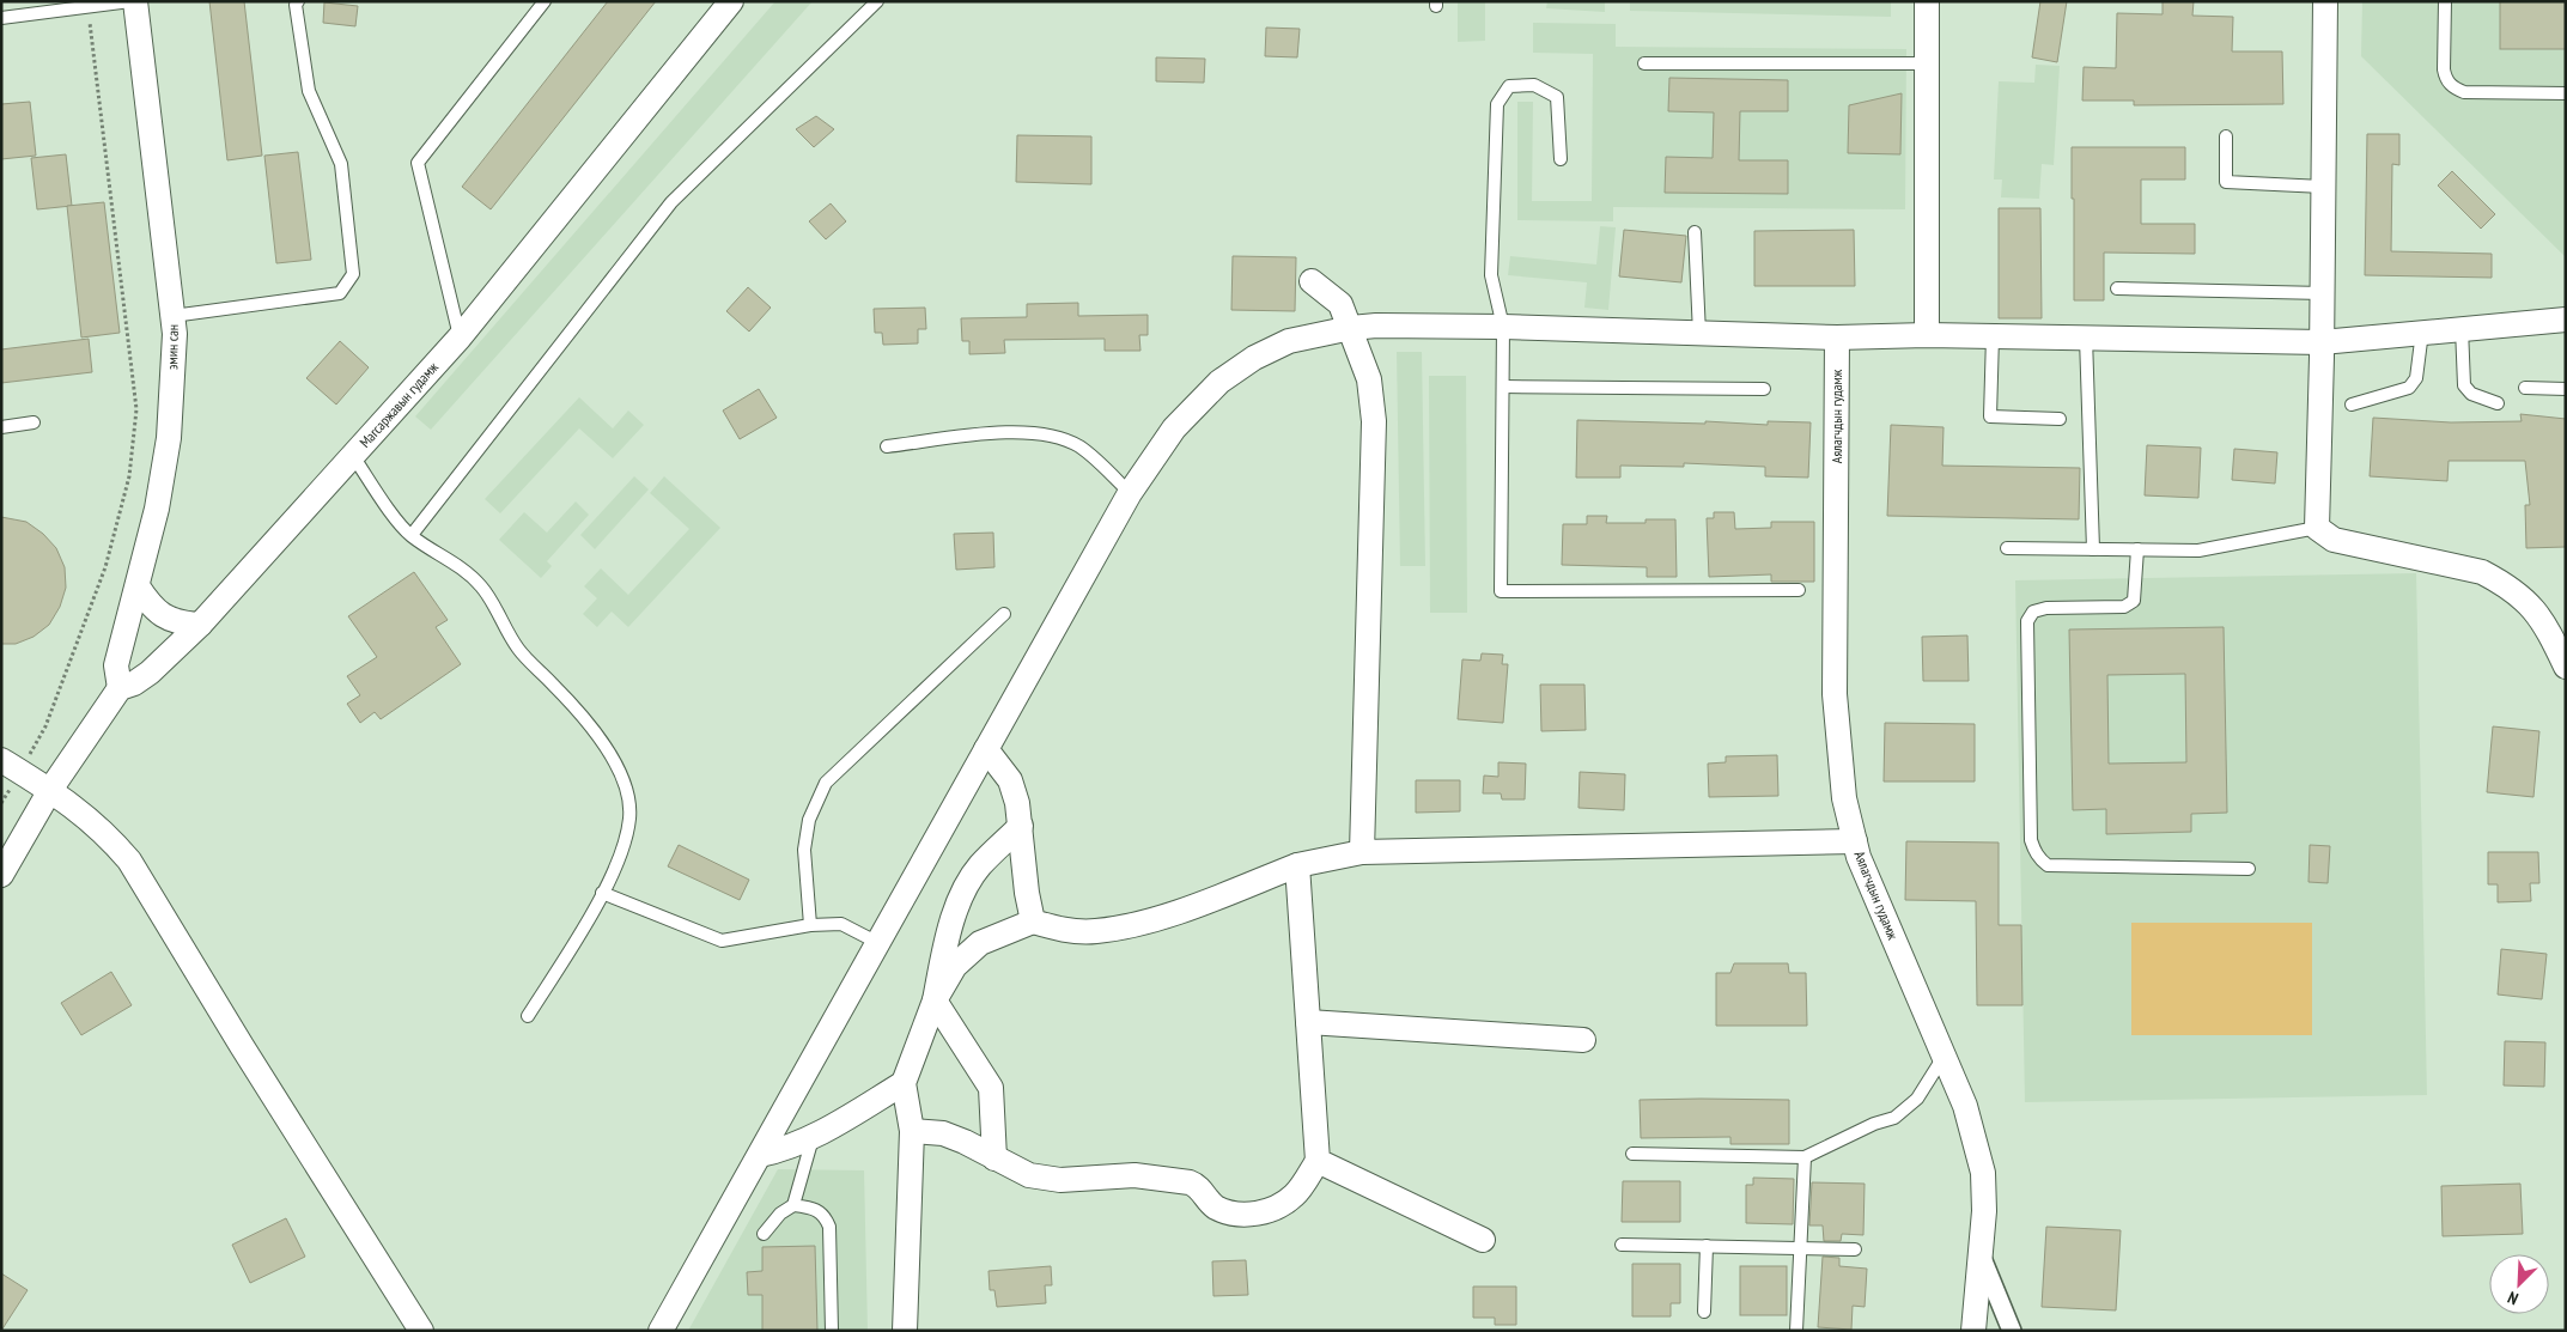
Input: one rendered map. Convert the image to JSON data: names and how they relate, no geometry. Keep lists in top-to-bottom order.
{
  "streets": {
    "street": ["эмин сан", "Магсаржавын гудамж", "Аялагчдын гудамж"]
  },
  "crossings": [
    ["эмин сан", "Магсаржавын гудамж"]
  ],
  "north": "bottom left"
}
